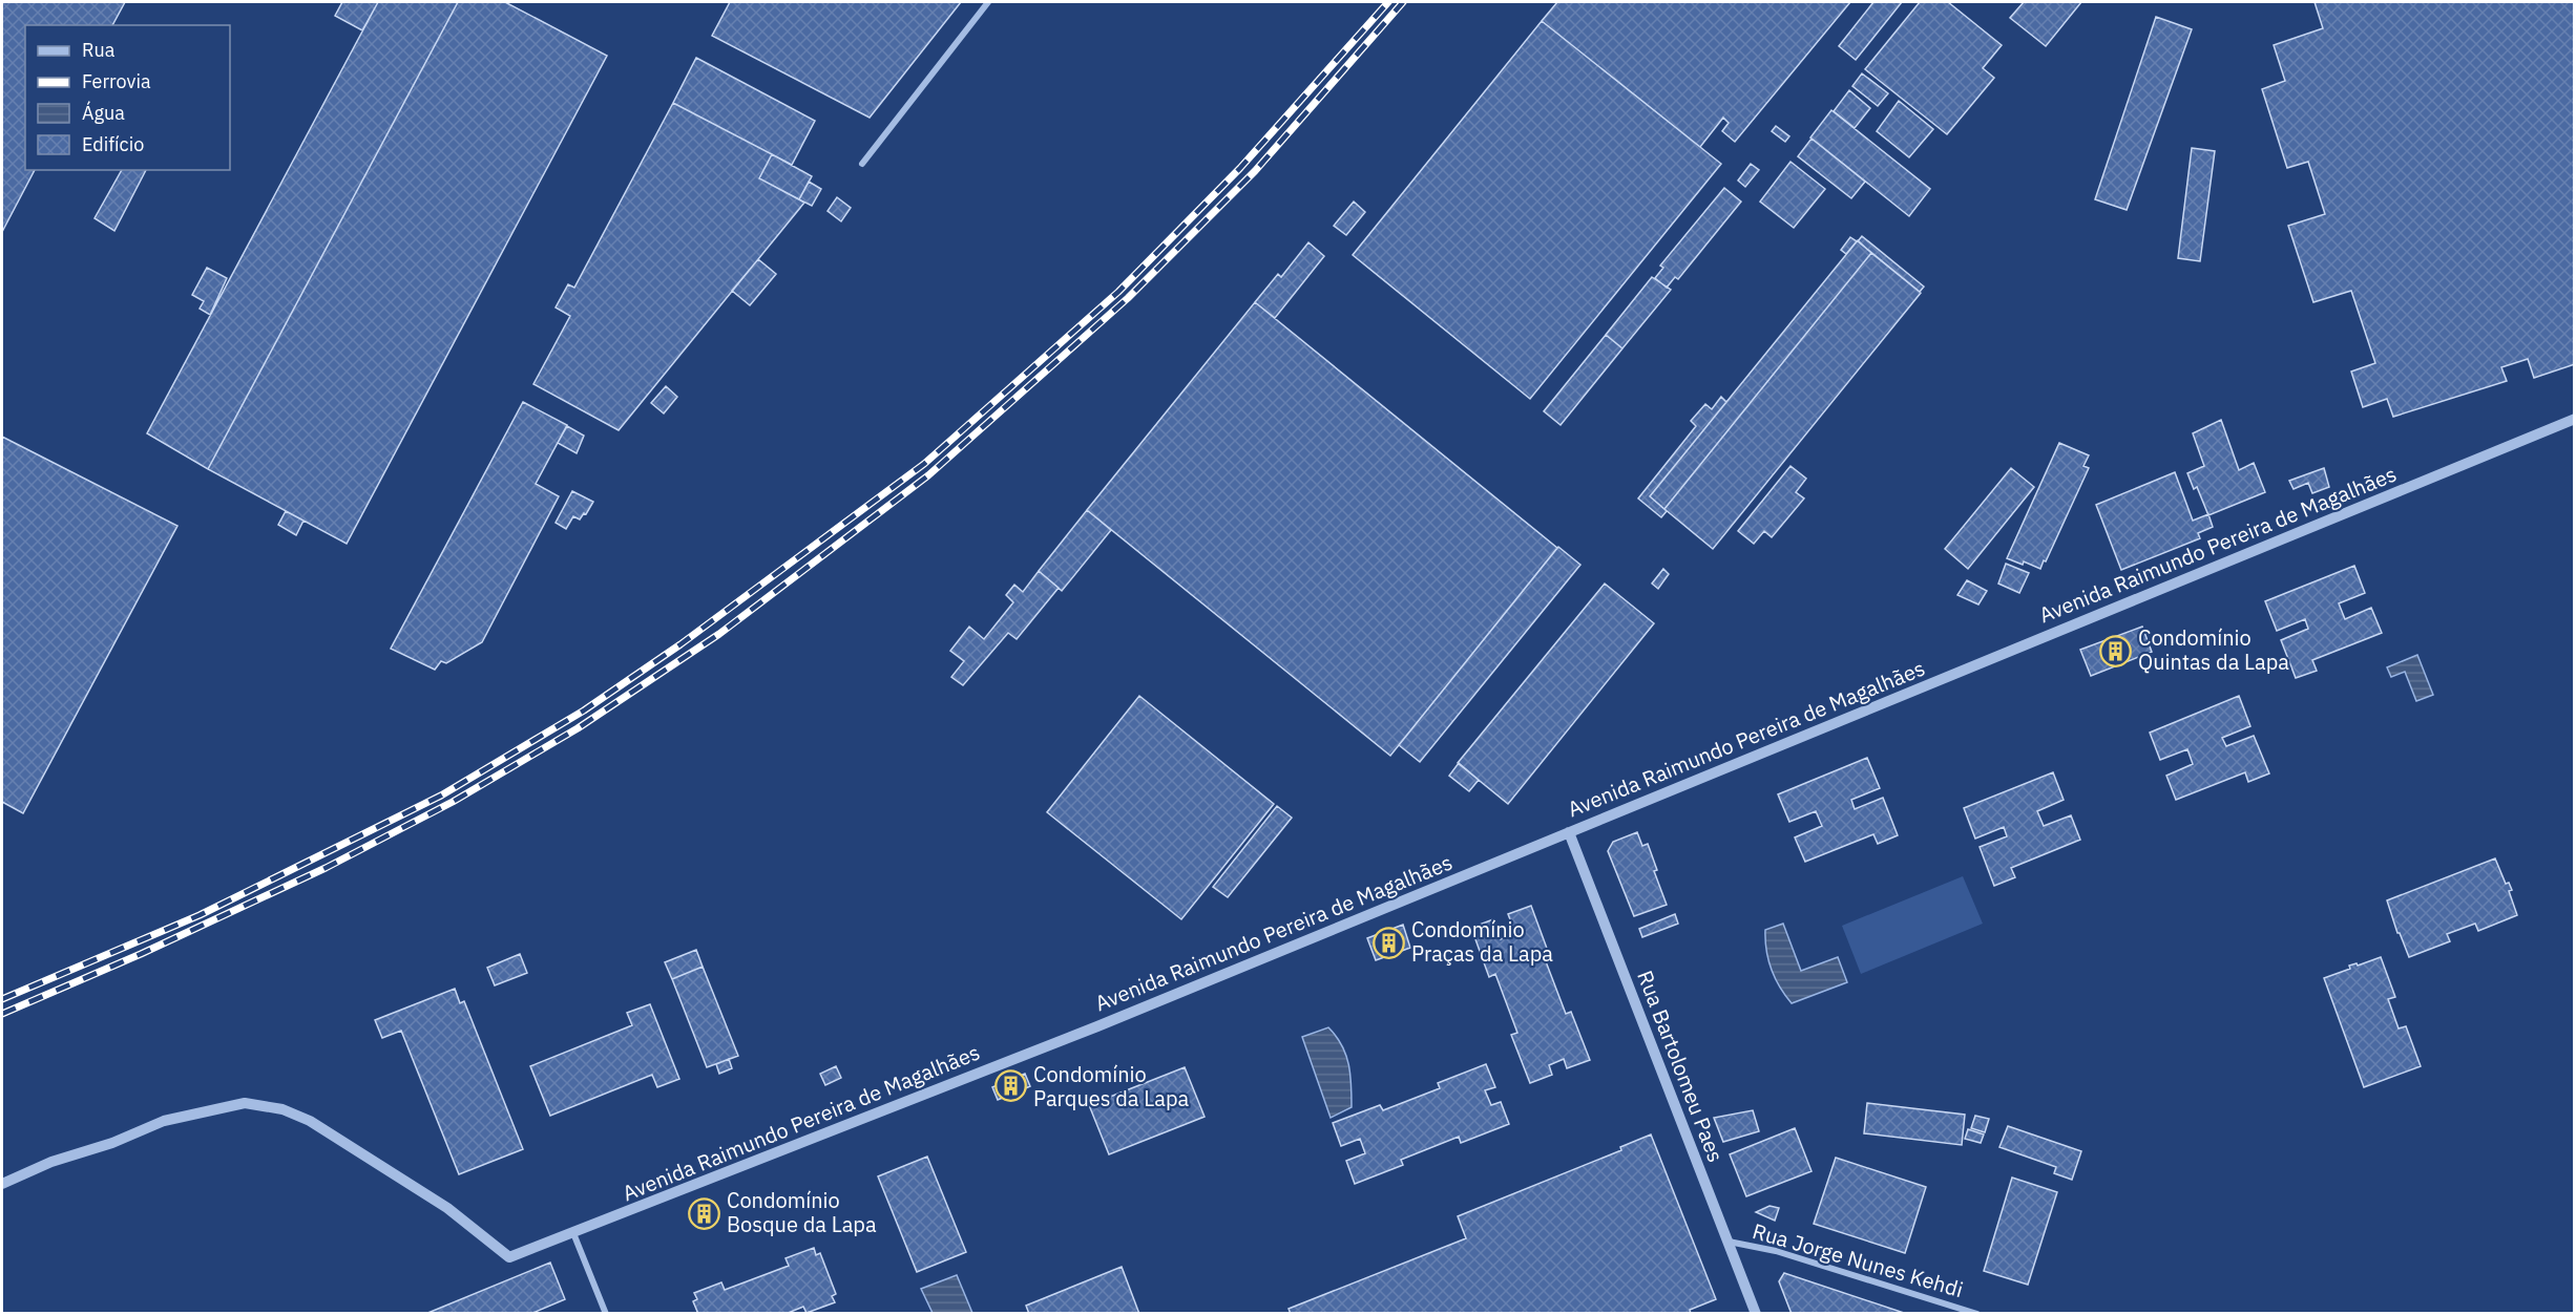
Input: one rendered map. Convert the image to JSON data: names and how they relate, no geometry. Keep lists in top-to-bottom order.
{
  "streets": {
    "street": ["Avenida Raimundo Pereira de Magalhães", "Rua Bartolomeu Paes", "Rua Jorge Nunes Kehdi"]
  },
  "crossings": [
    ["Avenida Raimundo Pereira de Magalhães", "Rua Bartolomeu Paes"],
    ["Rua Bartolomeu Paes", "Rua Jorge Nunes Kehdi"]
  ],
  "places": {
    "building": [
      "Condomínio Quintas da Lapa",
      "Condomínio Praças da Lapa",
      "Condomínio Parques da Lapa",
      "Condomínio Bosque da Lapa"
    ]
  },
  "legend": [
    "Rua",
    "Ferrovia",
    "Água",
    "Edifício"
  ]
}
